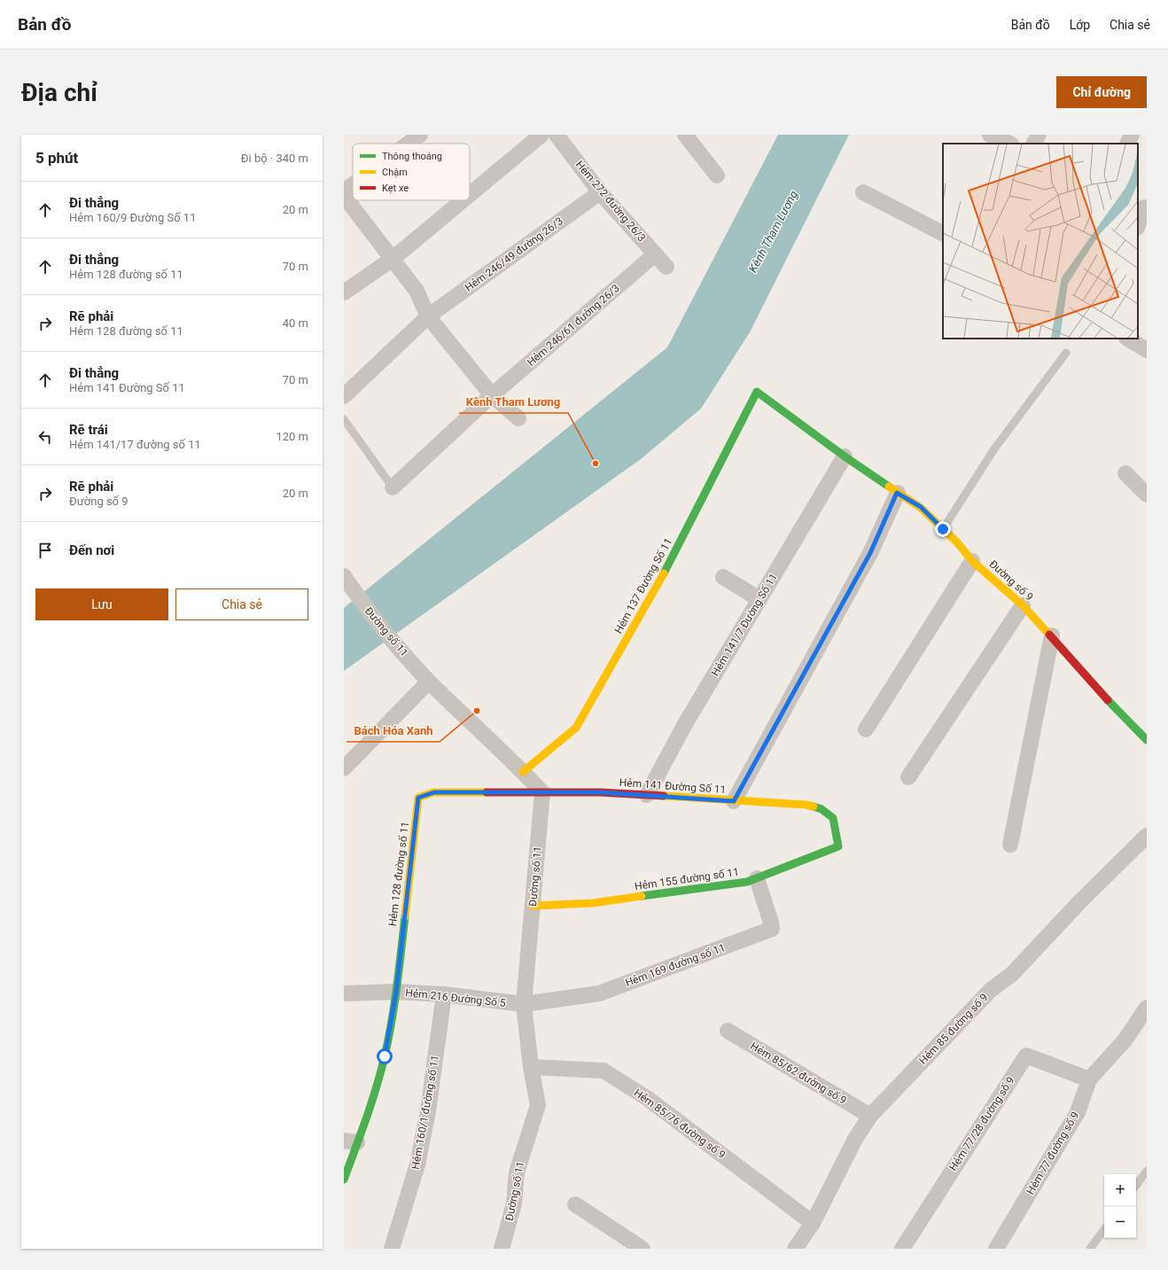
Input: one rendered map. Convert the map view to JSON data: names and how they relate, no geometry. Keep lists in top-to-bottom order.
{
  "streets": {
    "street": [
      "Hẻm 272 đường 26/3",
      "Hẻm 246/49 đường 26/3",
      "Hẻm 246/61 đường 26/3",
      "Đường số 9",
      "Hẻm 137 Đường Số 11",
      "Hẻm 141/7 Đường Số 11",
      "Đường số 11",
      "Hẻm 141 Đường Số 11",
      "Hẻm 128 đường số 11",
      "Hẻm 155 đường số 11",
      "Hẻm 169 đường số 11",
      "Hẻm 216 Đường Số 5",
      "Hẻm 85 đường số 9",
      "Hẻm 85/62 đường số 9",
      "Hẻm 160/1 đường số 11",
      "Hẻm 85/76 đường số 9",
      "Hẻm 77/28 đường số 9",
      "Hẻm 77 đường số 9"
    ]
  },
  "crossings": [
    ["Hẻm 272 đường 26/3", "Hẻm 246/49 đường 26/3"],
    ["Hẻm 272 đường 26/3", "Hẻm 246/61 đường 26/3"],
    ["Đường số 9", "Hẻm 137 Đường Số 11"],
    ["Đường số 9", "Hẻm 141/7 Đường Số 11"],
    ["Hẻm 137 Đường Số 11", "Đường số 11"],
    ["Hẻm 141/7 Đường Số 11", "Hẻm 141 Đường Số 11"],
    ["Đường số 11", "Hẻm 141 Đường Số 11"],
    ["Đường số 11", "Hẻm 128 đường số 11"],
    ["Đường số 11", "Hẻm 155 đường số 11"],
    ["Đường số 11", "Hẻm 169 đường số 11"],
    ["Đường số 11", "Hẻm 216 Đường Số 5"],
    ["Đường số 11", "Hẻm 85/76 đường số 9"],
    ["Hẻm 141 Đường Số 11", "Hẻm 128 đường số 11"],
    ["Hẻm 141 Đường Số 11", "Hẻm 155 đường số 11"],
    ["Hẻm 128 đường số 11", "Hẻm 216 Đường Số 5"],
    ["Hẻm 155 đường số 11", "Hẻm 169 đường số 11"],
    ["Hẻm 169 đường số 11", "Hẻm 216 Đường Số 5"],
    ["Hẻm 216 Đường Số 5", "Hẻm 160/1 đường số 11"],
    ["Hẻm 85 đường số 9", "Hẻm 85/62 đường số 9"],
    ["Hẻm 85 đường số 9", "Hẻm 85/76 đường số 9"],
    ["Hẻm 77/28 đường số 9", "Hẻm 77 đường số 9"]
  ],
  "water": ["Kênh Tham Lương"],
  "places": ["Kênh Tham Lương", "Bách Hóa Xanh"],
  "legend": ["Thông thoáng", "Chậm", "Kẹt xe"],
  "page": {
    "header": "Bản đồ",
    "nav": ["Bản đồ", "Lớp", "Chia sẻ"],
    "buttons": [
      "Chỉ đường",
      ["Lưu", "Chia sẻ"]
    ],
    "title": "Địa chỉ",
    "heading": ["5 phút", "Đi bộ · 340 m"],
    "list": [
      ["Đi thẳng", "Hẻm 160/9 Đường Số 11", "20 m"],
      ["Đi thẳng", "Hẻm 128 đường số 11", "70 m"],
      ["Rẽ phải", "Hẻm 128 đường số 11", "40 m"],
      ["Đi thẳng", "Hẻm 141 Đường Số 11", "70 m"],
      ["Rẽ trái", "Hẻm 141/17 đường số 11", "120 m"],
      ["Rẽ phải", "Đường số 9", "20 m"],
      "Đến nơi"
    ],
    "map_buttons": ["+", "−"]
  }
}
